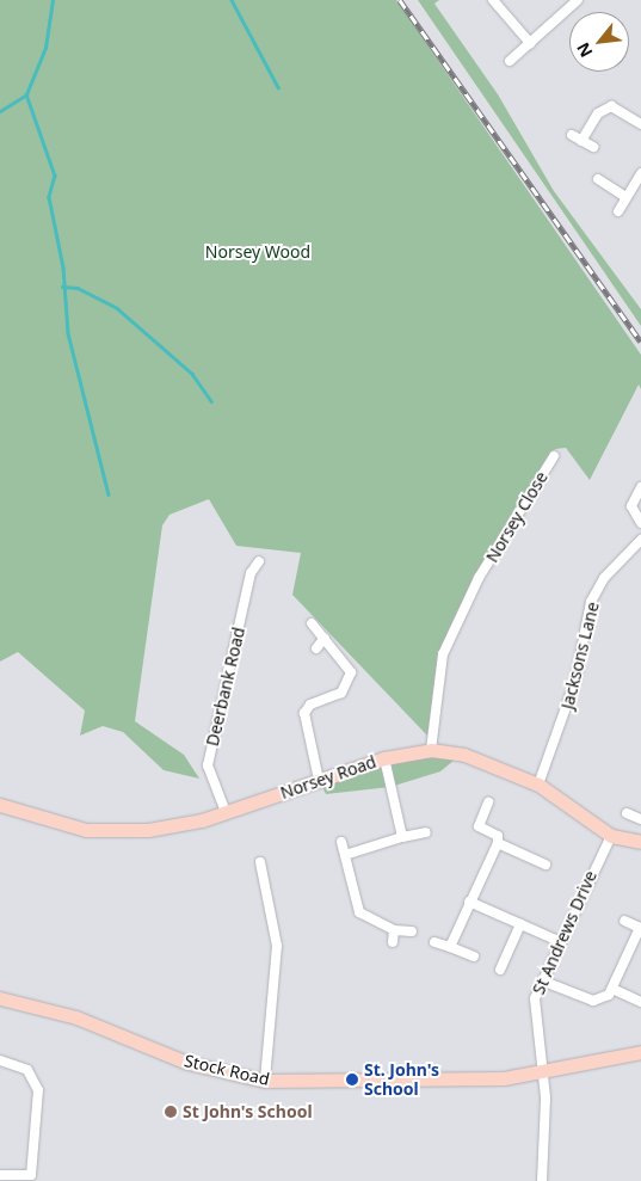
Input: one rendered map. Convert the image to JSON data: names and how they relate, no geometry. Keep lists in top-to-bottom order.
{
  "streets": {
    "street": [
      "Norsey Close",
      "Jacksons Lane",
      "Deerbank Road",
      "Norsey Road",
      "St Andrews Drive",
      "Stock Road"
    ]
  },
  "crossings": [
    ["Norsey Close", "Norsey Road"],
    ["Jacksons Lane", "Norsey Road"],
    ["Deerbank Road", "Norsey Road"],
    ["Norsey Road", "St Andrews Drive"],
    ["St Andrews Drive", "Stock Road"]
  ],
  "parks": ["Norsey Wood"],
  "places": ["St. John's School", "St John's School"],
  "north": "bottom left"
}
